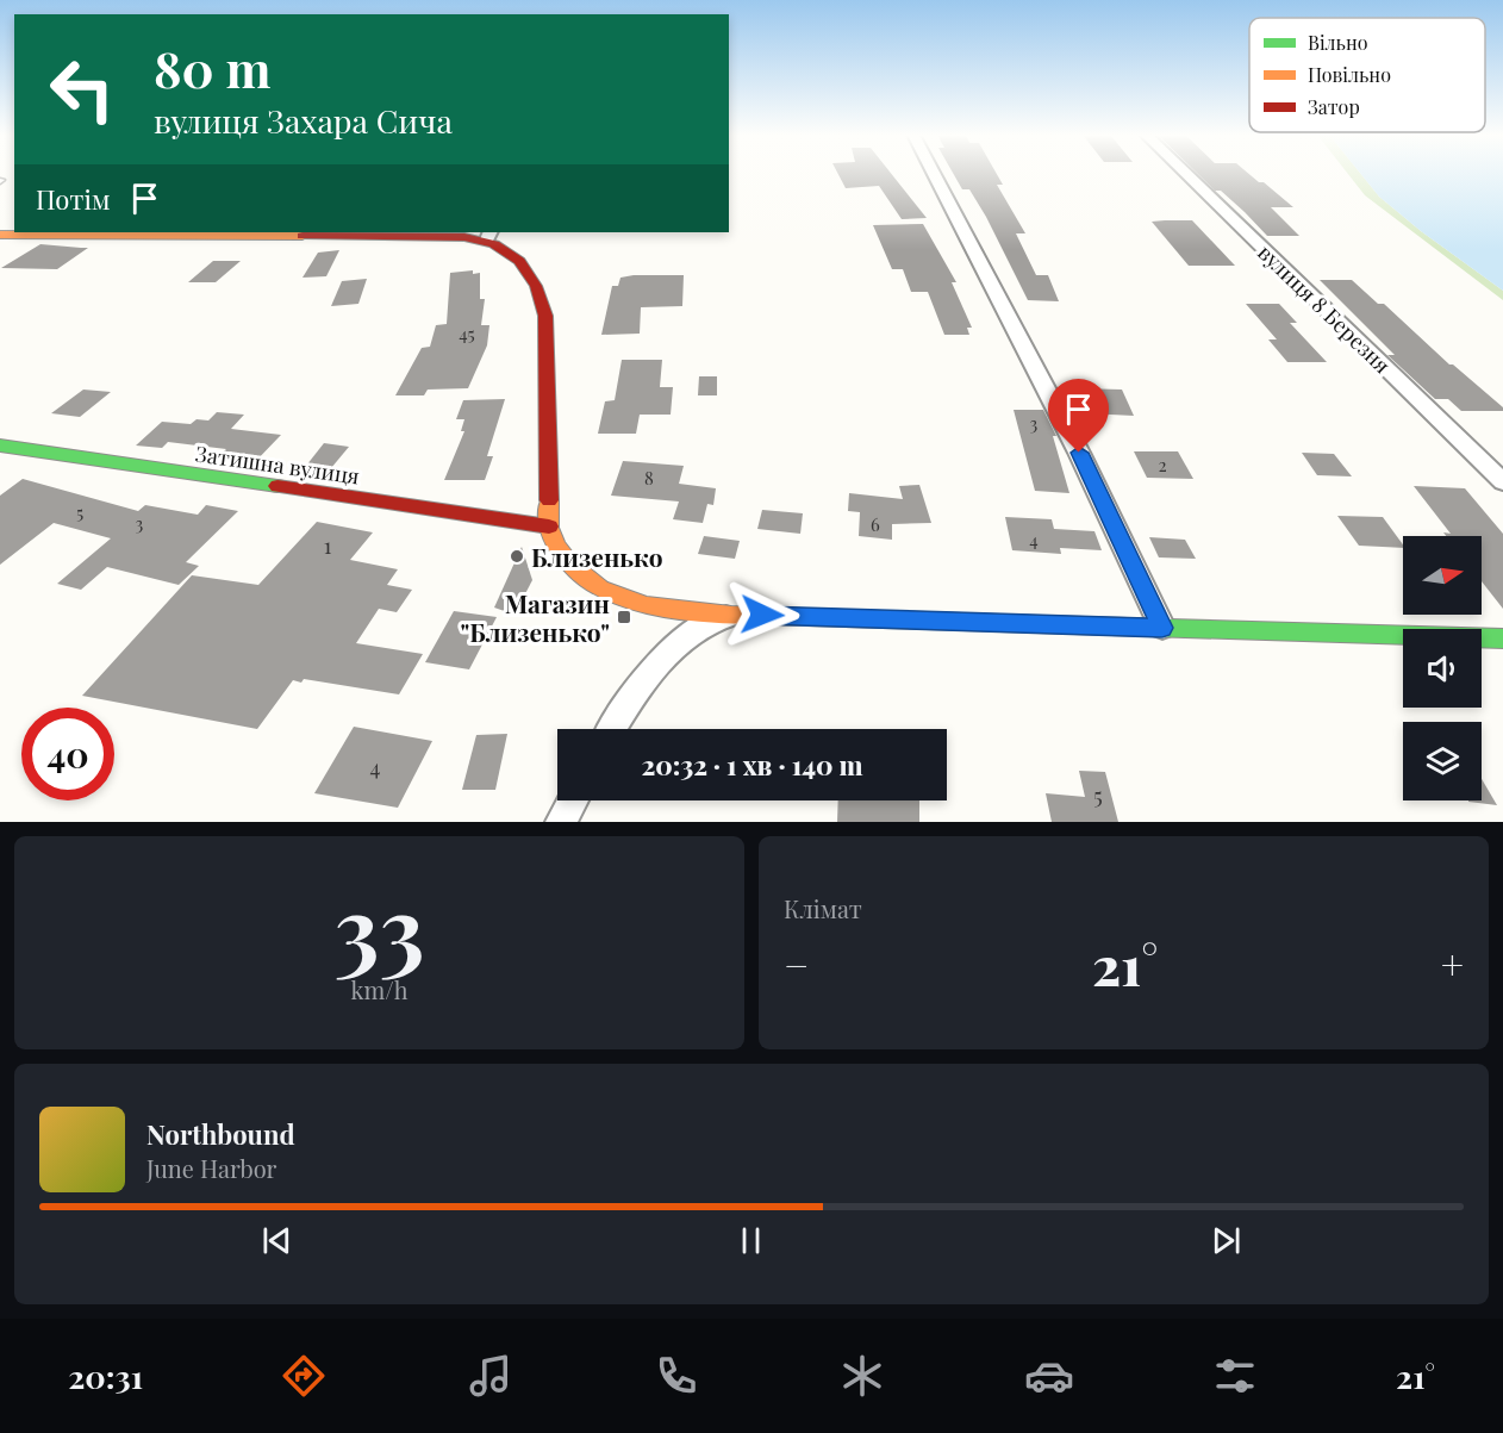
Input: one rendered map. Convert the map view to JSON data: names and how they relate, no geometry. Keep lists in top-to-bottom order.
{
  "streets": {
    "street": ["вулиця 8 Березня", "Затишна вулиця"]
  },
  "places": {
    "other": ["Близенько"],
    "transit": ["Магазин \"Близенько\""]
  },
  "house_numbers": [
    "45",
    "3",
    "2",
    "8",
    "5",
    "3",
    "6",
    "4",
    "1",
    "4",
    "5"
  ],
  "legend": ["Вільно", "Повільно", "Затор"],
  "north": "right",
  "page": {
    "turn": ["80 m", "вулиця Захара Сича"],
    "then": "Потім",
    "limit": "40",
    "trip": "20:32 · 1 хв · 140 m",
    "tile": [
      ["33", "km/h"],
      "Клімат"
    ],
    "heat": ["−", "21°", "+"],
    "song": ["Northbound", "June Harbor"],
    "tabs": ["20:31", "21°"]
  }
}
